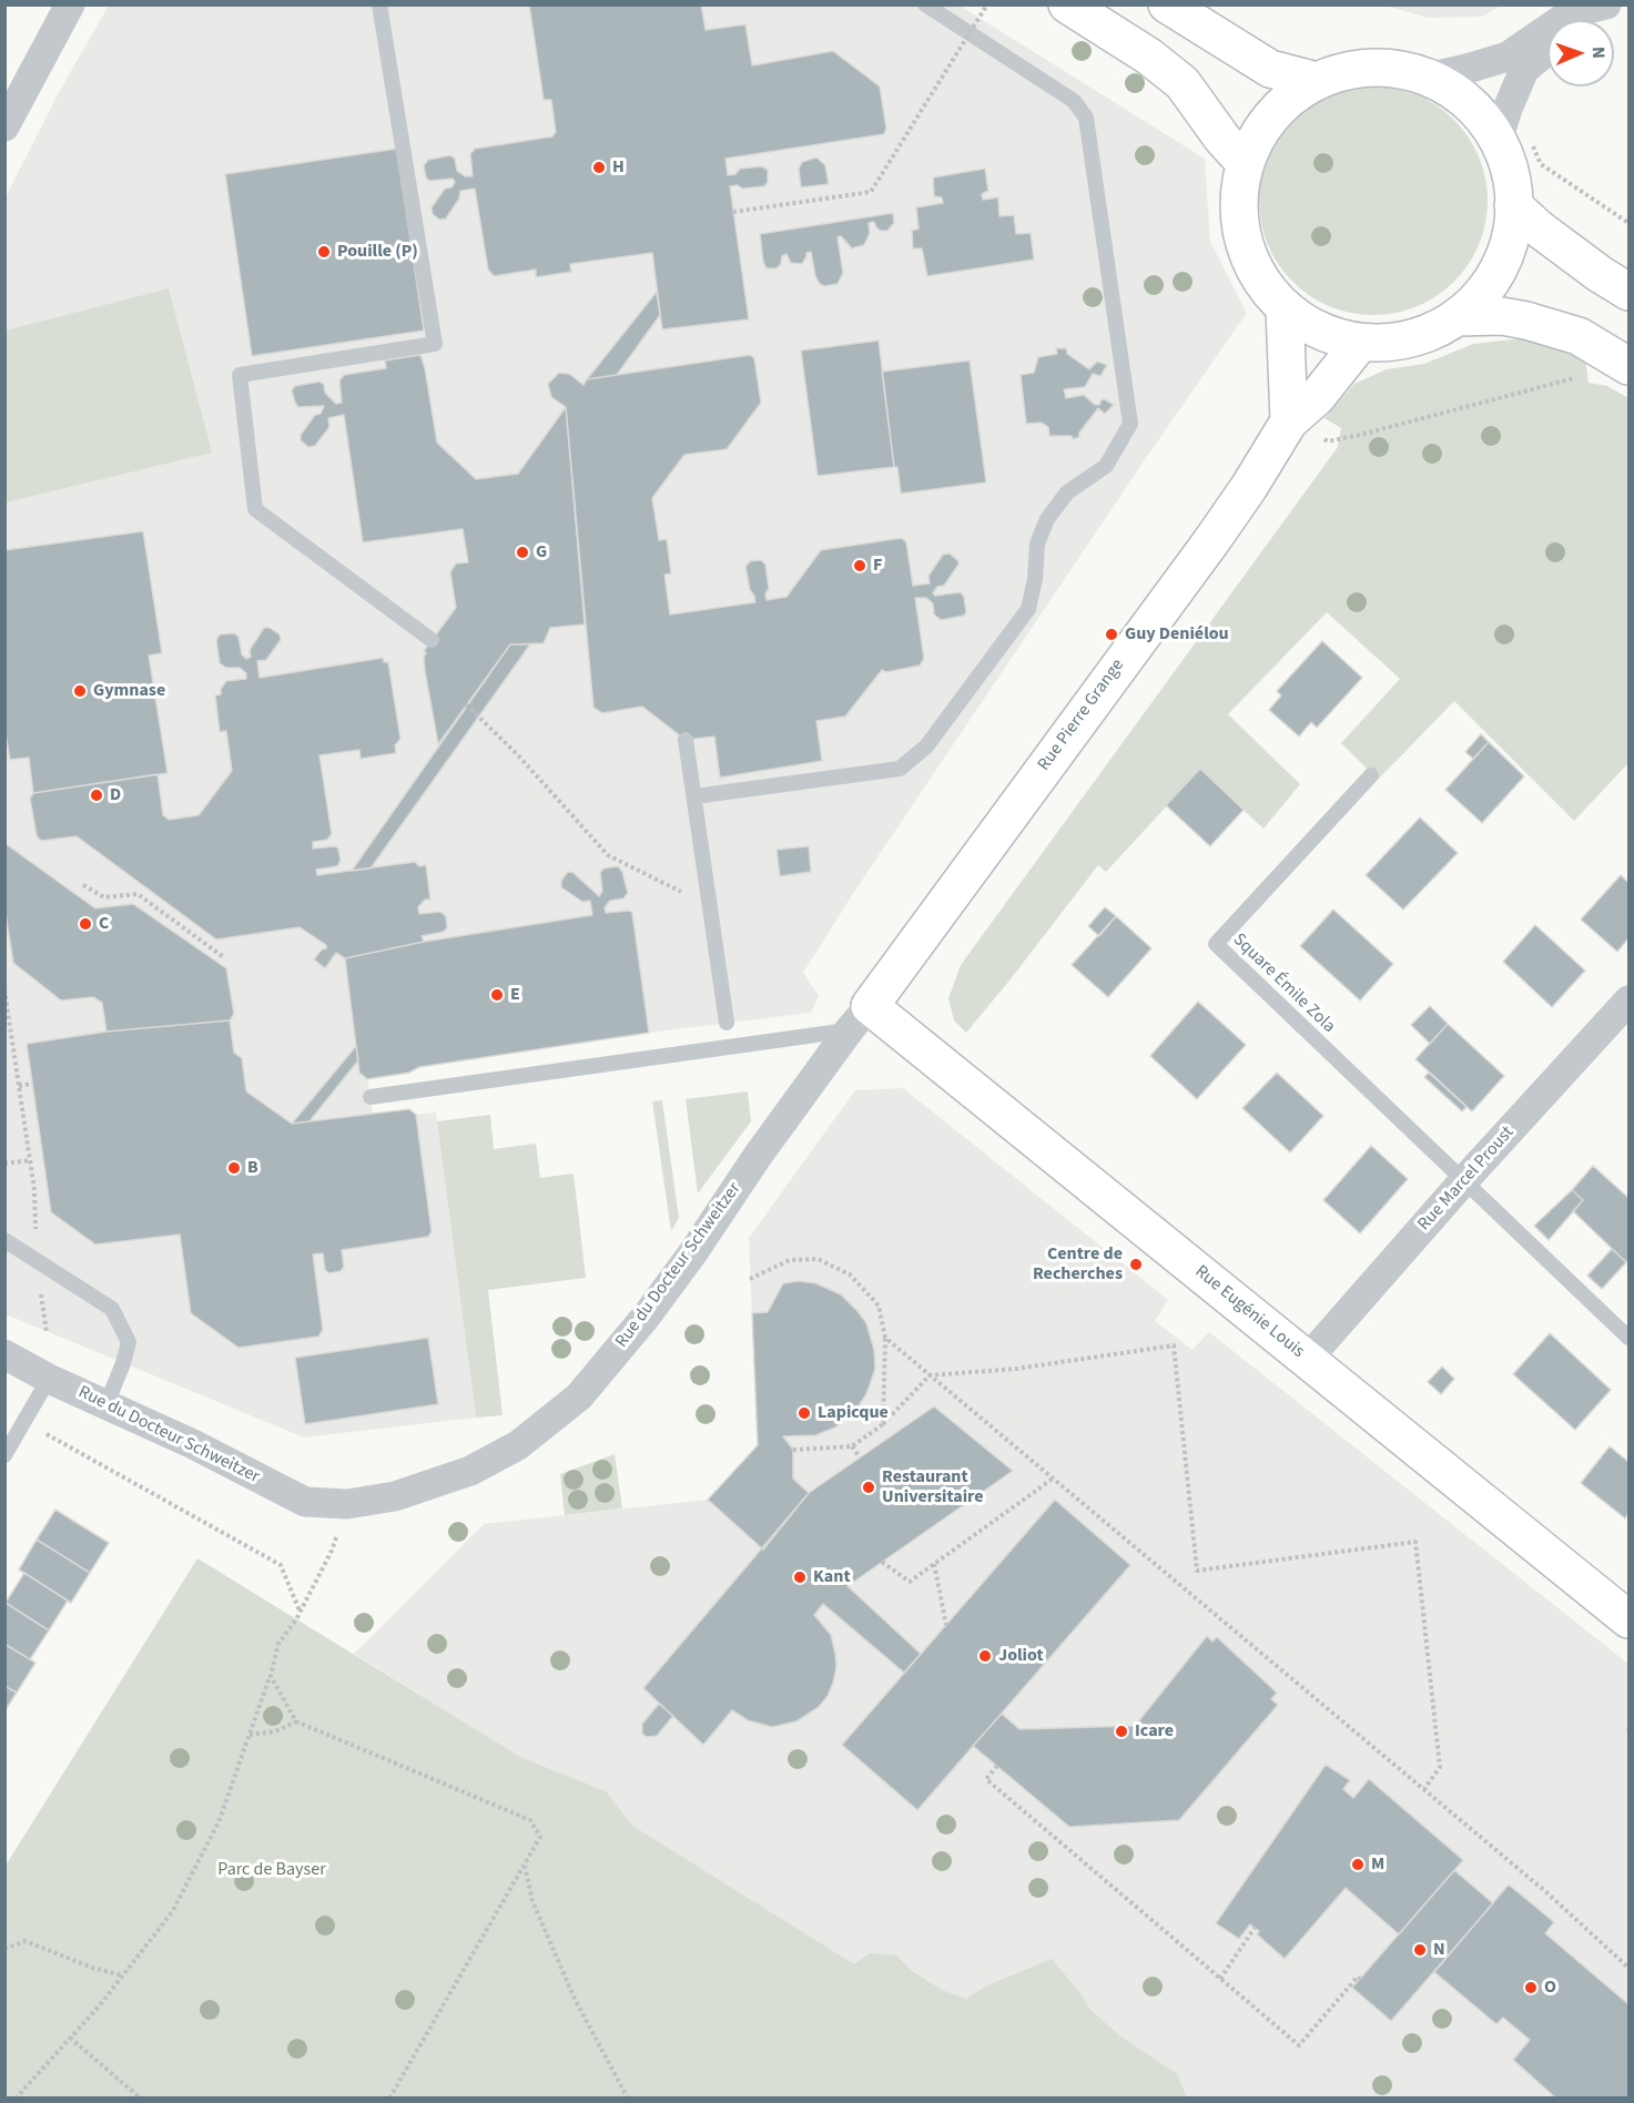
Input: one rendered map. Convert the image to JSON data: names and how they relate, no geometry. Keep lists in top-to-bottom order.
{
  "streets": {
    "street": [
      "Rue Pierre Grange",
      "Rue Marcel Proust",
      "Rue du Docteur Schweitzer",
      "Rue Eugénie Louis"
    ],
    "lane": ["Square Émile Zola"]
  },
  "crossings": [
    ["Rue Pierre Grange", "Rue du Docteur Schweitzer"],
    ["Rue Pierre Grange", "Rue Eugénie Louis"],
    ["Square Émile Zola", "Rue Marcel Proust"],
    ["Rue Marcel Proust", "Rue Eugénie Louis"],
    ["Rue du Docteur Schweitzer", "Rue Eugénie Louis"]
  ],
  "parks": ["Parc de Bayser"],
  "places": [
    "H",
    "Pouille (P)",
    "G",
    "F",
    "Guy Deniélou",
    "Gymnase",
    "D",
    "C",
    "E",
    "B",
    "Centre de Recherches",
    "Lapicque",
    "Restaurant Universitaire",
    "Kant",
    "Joliot",
    "Icare",
    "M",
    "N",
    "O"
  ],
  "north": "right"
}
